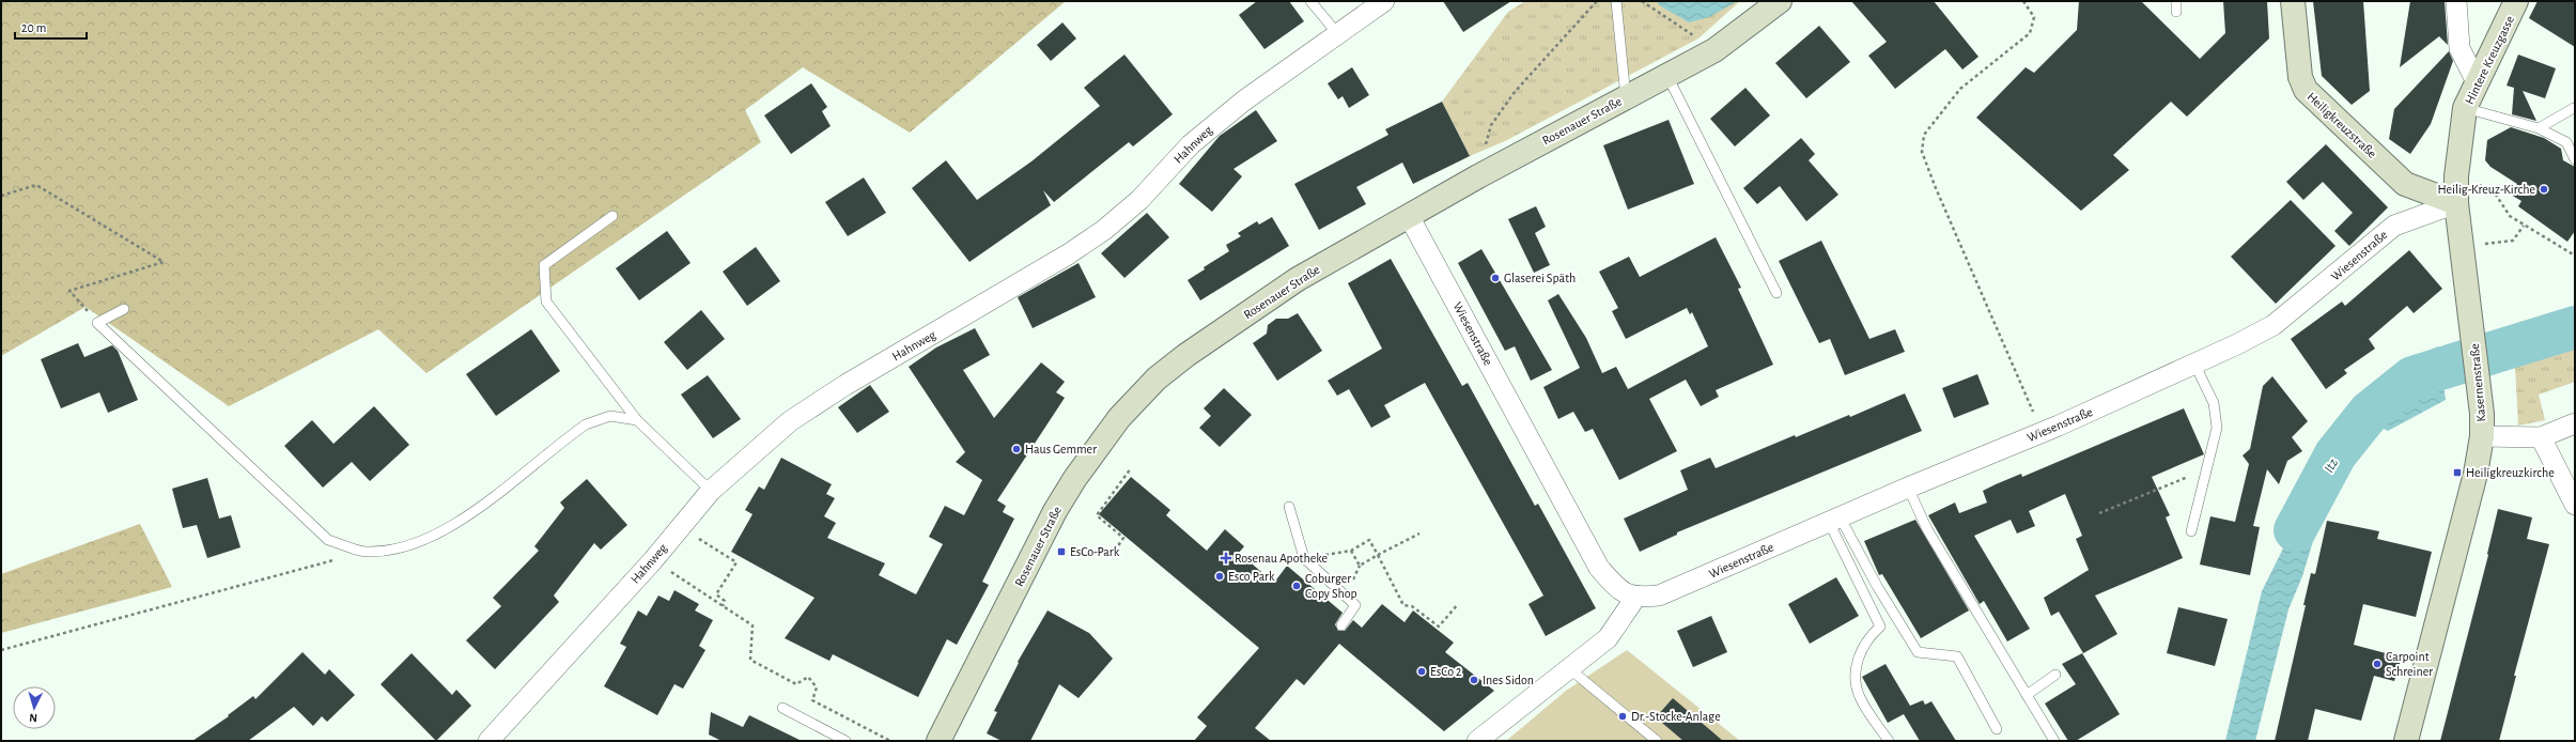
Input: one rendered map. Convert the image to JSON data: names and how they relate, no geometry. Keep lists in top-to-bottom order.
{
  "streets": {
    "street": [
      "Hintere Kreuzgasse",
      "Rosenauer Straße",
      "Heiligkreuzstraße",
      "Hahnweg",
      "Wiesenstraße",
      "Kasernenstraße"
    ]
  },
  "crossings": [
    ["Hintere Kreuzgasse", "Kasernenstraße"],
    ["Rosenauer Straße", "Wiesenstraße"],
    ["Heiligkreuzstraße", "Wiesenstraße"],
    ["Heiligkreuzstraße", "Kasernenstraße"],
    ["Wiesenstraße", "Kasernenstraße"]
  ],
  "water": ["Itz"],
  "places": {
    "other": [
      "Heilig-Kreuz-Kirche",
      "Glaserei Späth",
      "Haus Gemmer",
      "Esco Park",
      "Coburger Copy Shop",
      "Carpoint Schreiner",
      "EsCo 2",
      "Ines Sidon",
      "Dr.-Stocke-Anlage"
    ],
    "transit": ["Heiligkreuzkirche", "EsCo-Park"],
    "health": ["Rosenau Apotheke"]
  },
  "scale_bar": "20 m",
  "north": "bottom"
}
